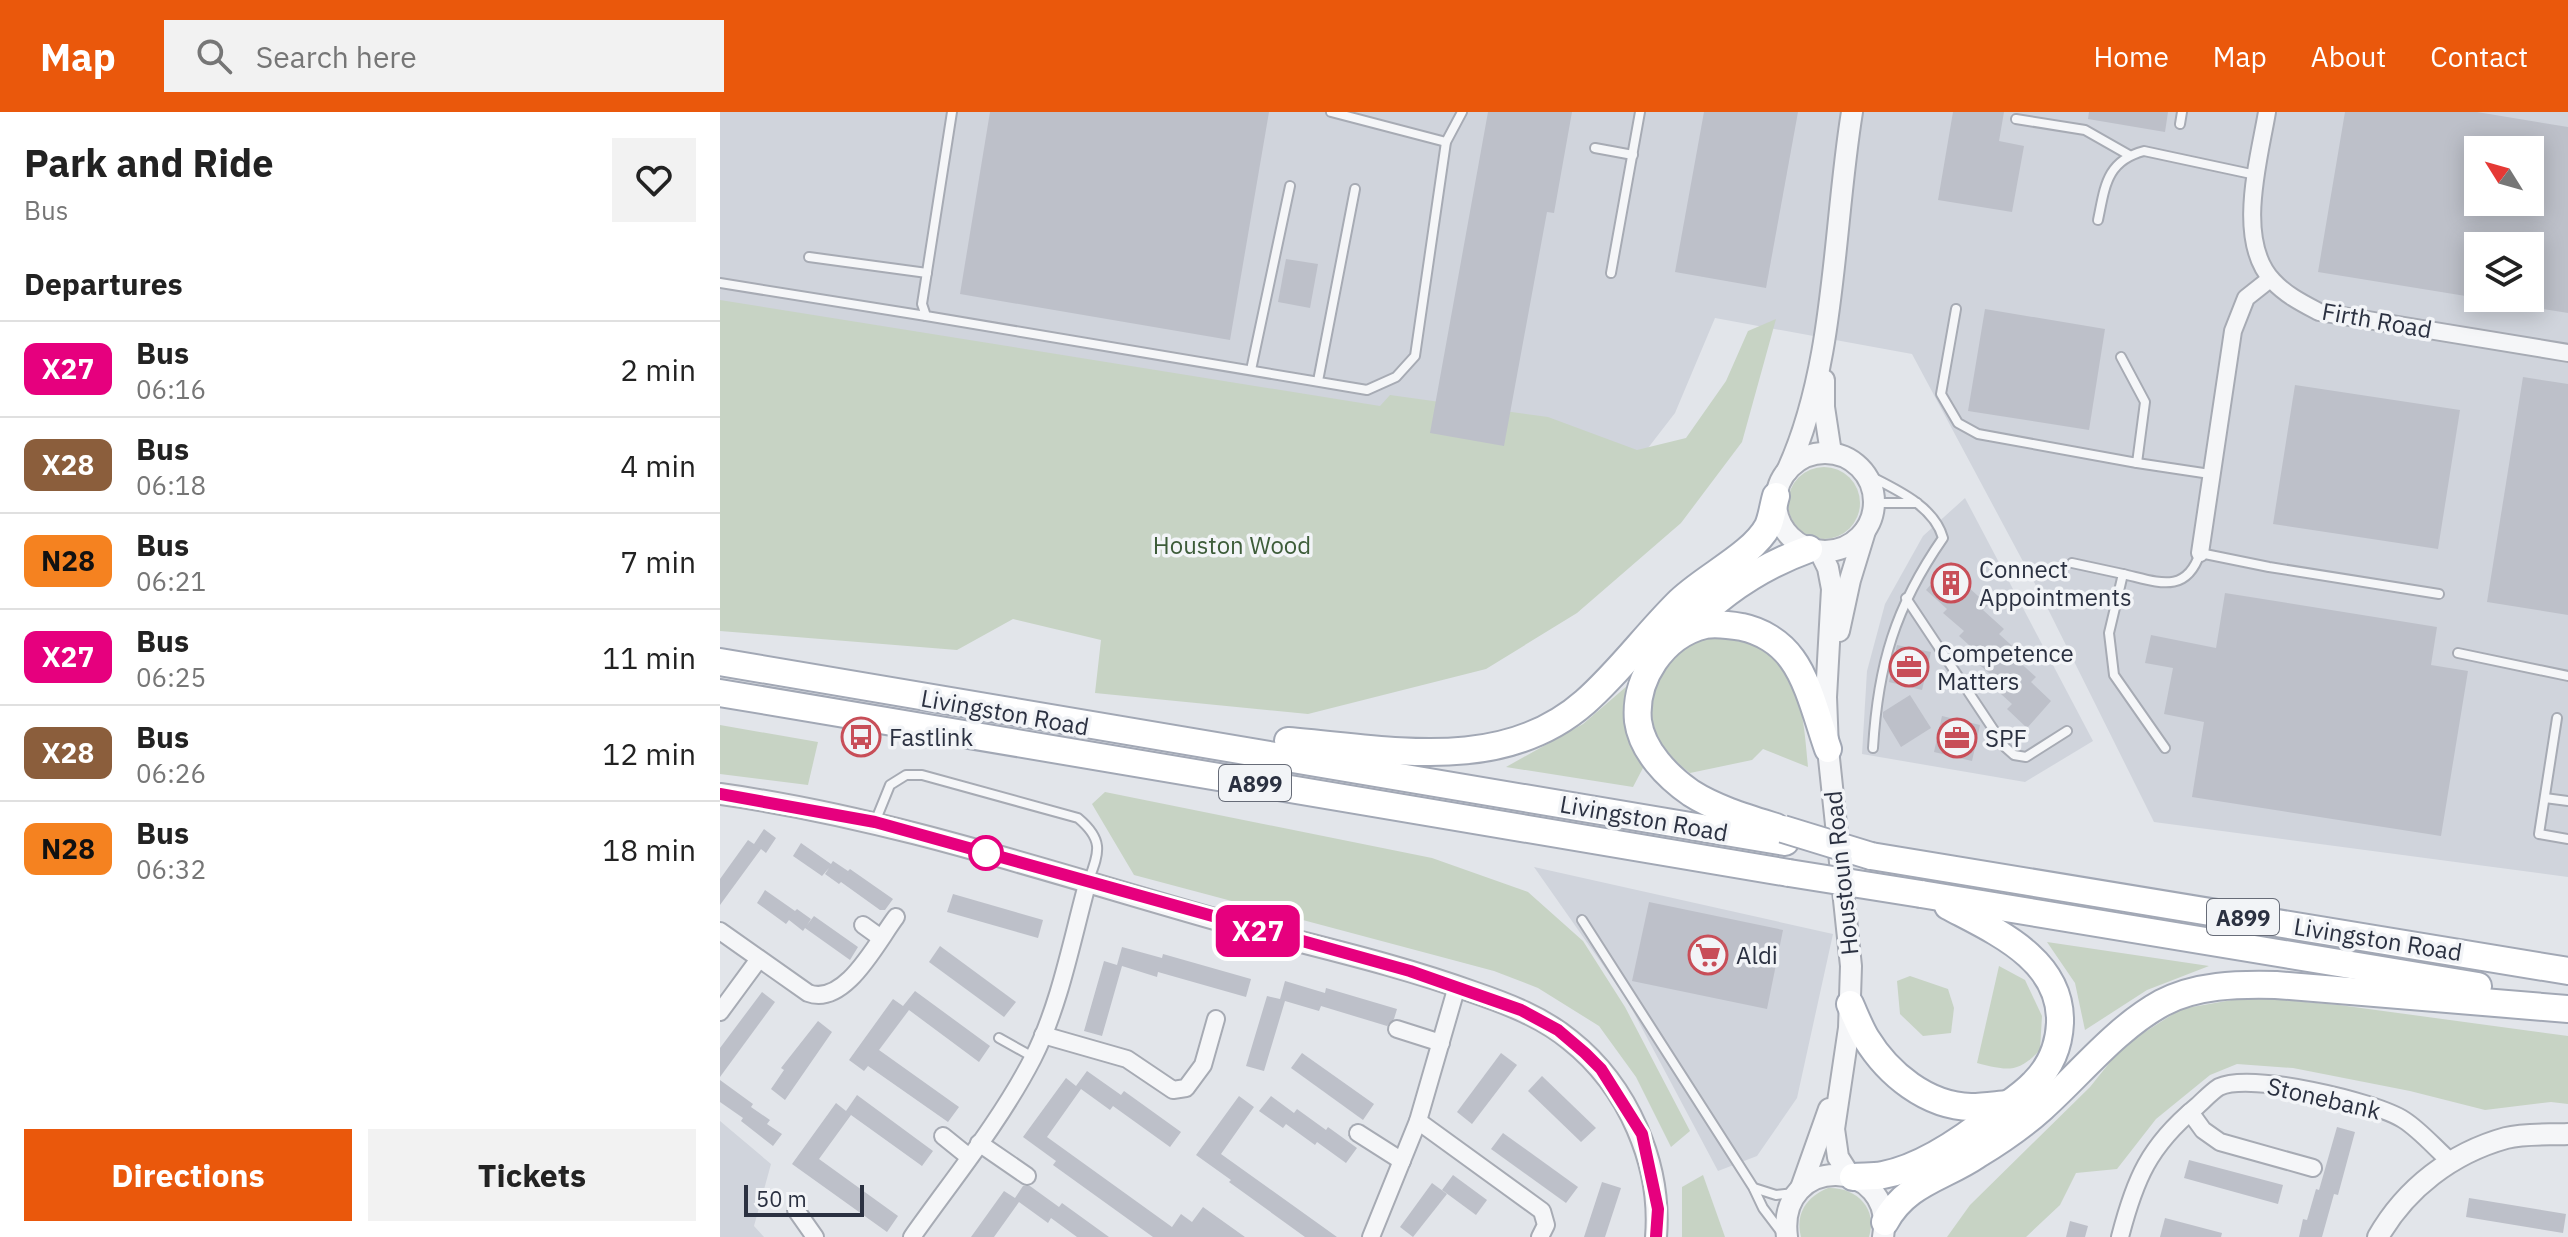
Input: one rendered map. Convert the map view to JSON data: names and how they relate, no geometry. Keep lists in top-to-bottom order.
{
  "streets": {
    "main road": ["Livingston Road", "A899"],
    "street": ["Firth Road", "Houstoun Road", "Stonebank"]
  },
  "parks": ["Houston Wood"],
  "places": {
    "building": ["Connect Appointments"],
    "office": ["Competence Matters", "SPF"],
    "bus stop": ["Fastlink"],
    "supermarket": ["Aldi"]
  },
  "lines": ["bus line X27"],
  "scale_bar": "50 m",
  "north": "top left",
  "page": {
    "header": "Map",
    "search": "Search here",
    "nav": [
      "Home",
      "Map",
      "About",
      "Contact"
    ],
    "heading": [
      ["Park and Ride", "Bus"],
      "Departures"
    ],
    "on_map": "X27",
    "list": [
      {
        "mark": "X27",
        "name": "Bus",
        "note": "06:16",
        "value": "2 min"
      },
      {
        "mark": "X28",
        "name": "Bus",
        "note": "06:18",
        "value": "4 min"
      },
      {
        "mark": "N28",
        "name": "Bus",
        "note": "06:21",
        "value": "7 min"
      },
      {
        "mark": "X27",
        "name": "Bus",
        "note": "06:25",
        "value": "11 min"
      },
      {
        "mark": "X28",
        "name": "Bus",
        "note": "06:26",
        "value": "12 min"
      },
      {
        "mark": "N28",
        "name": "Bus",
        "note": "06:32",
        "value": "18 min"
      }
    ],
    "buttons": ["Directions", "Tickets"],
    "scale": "50 m"
  }
}
